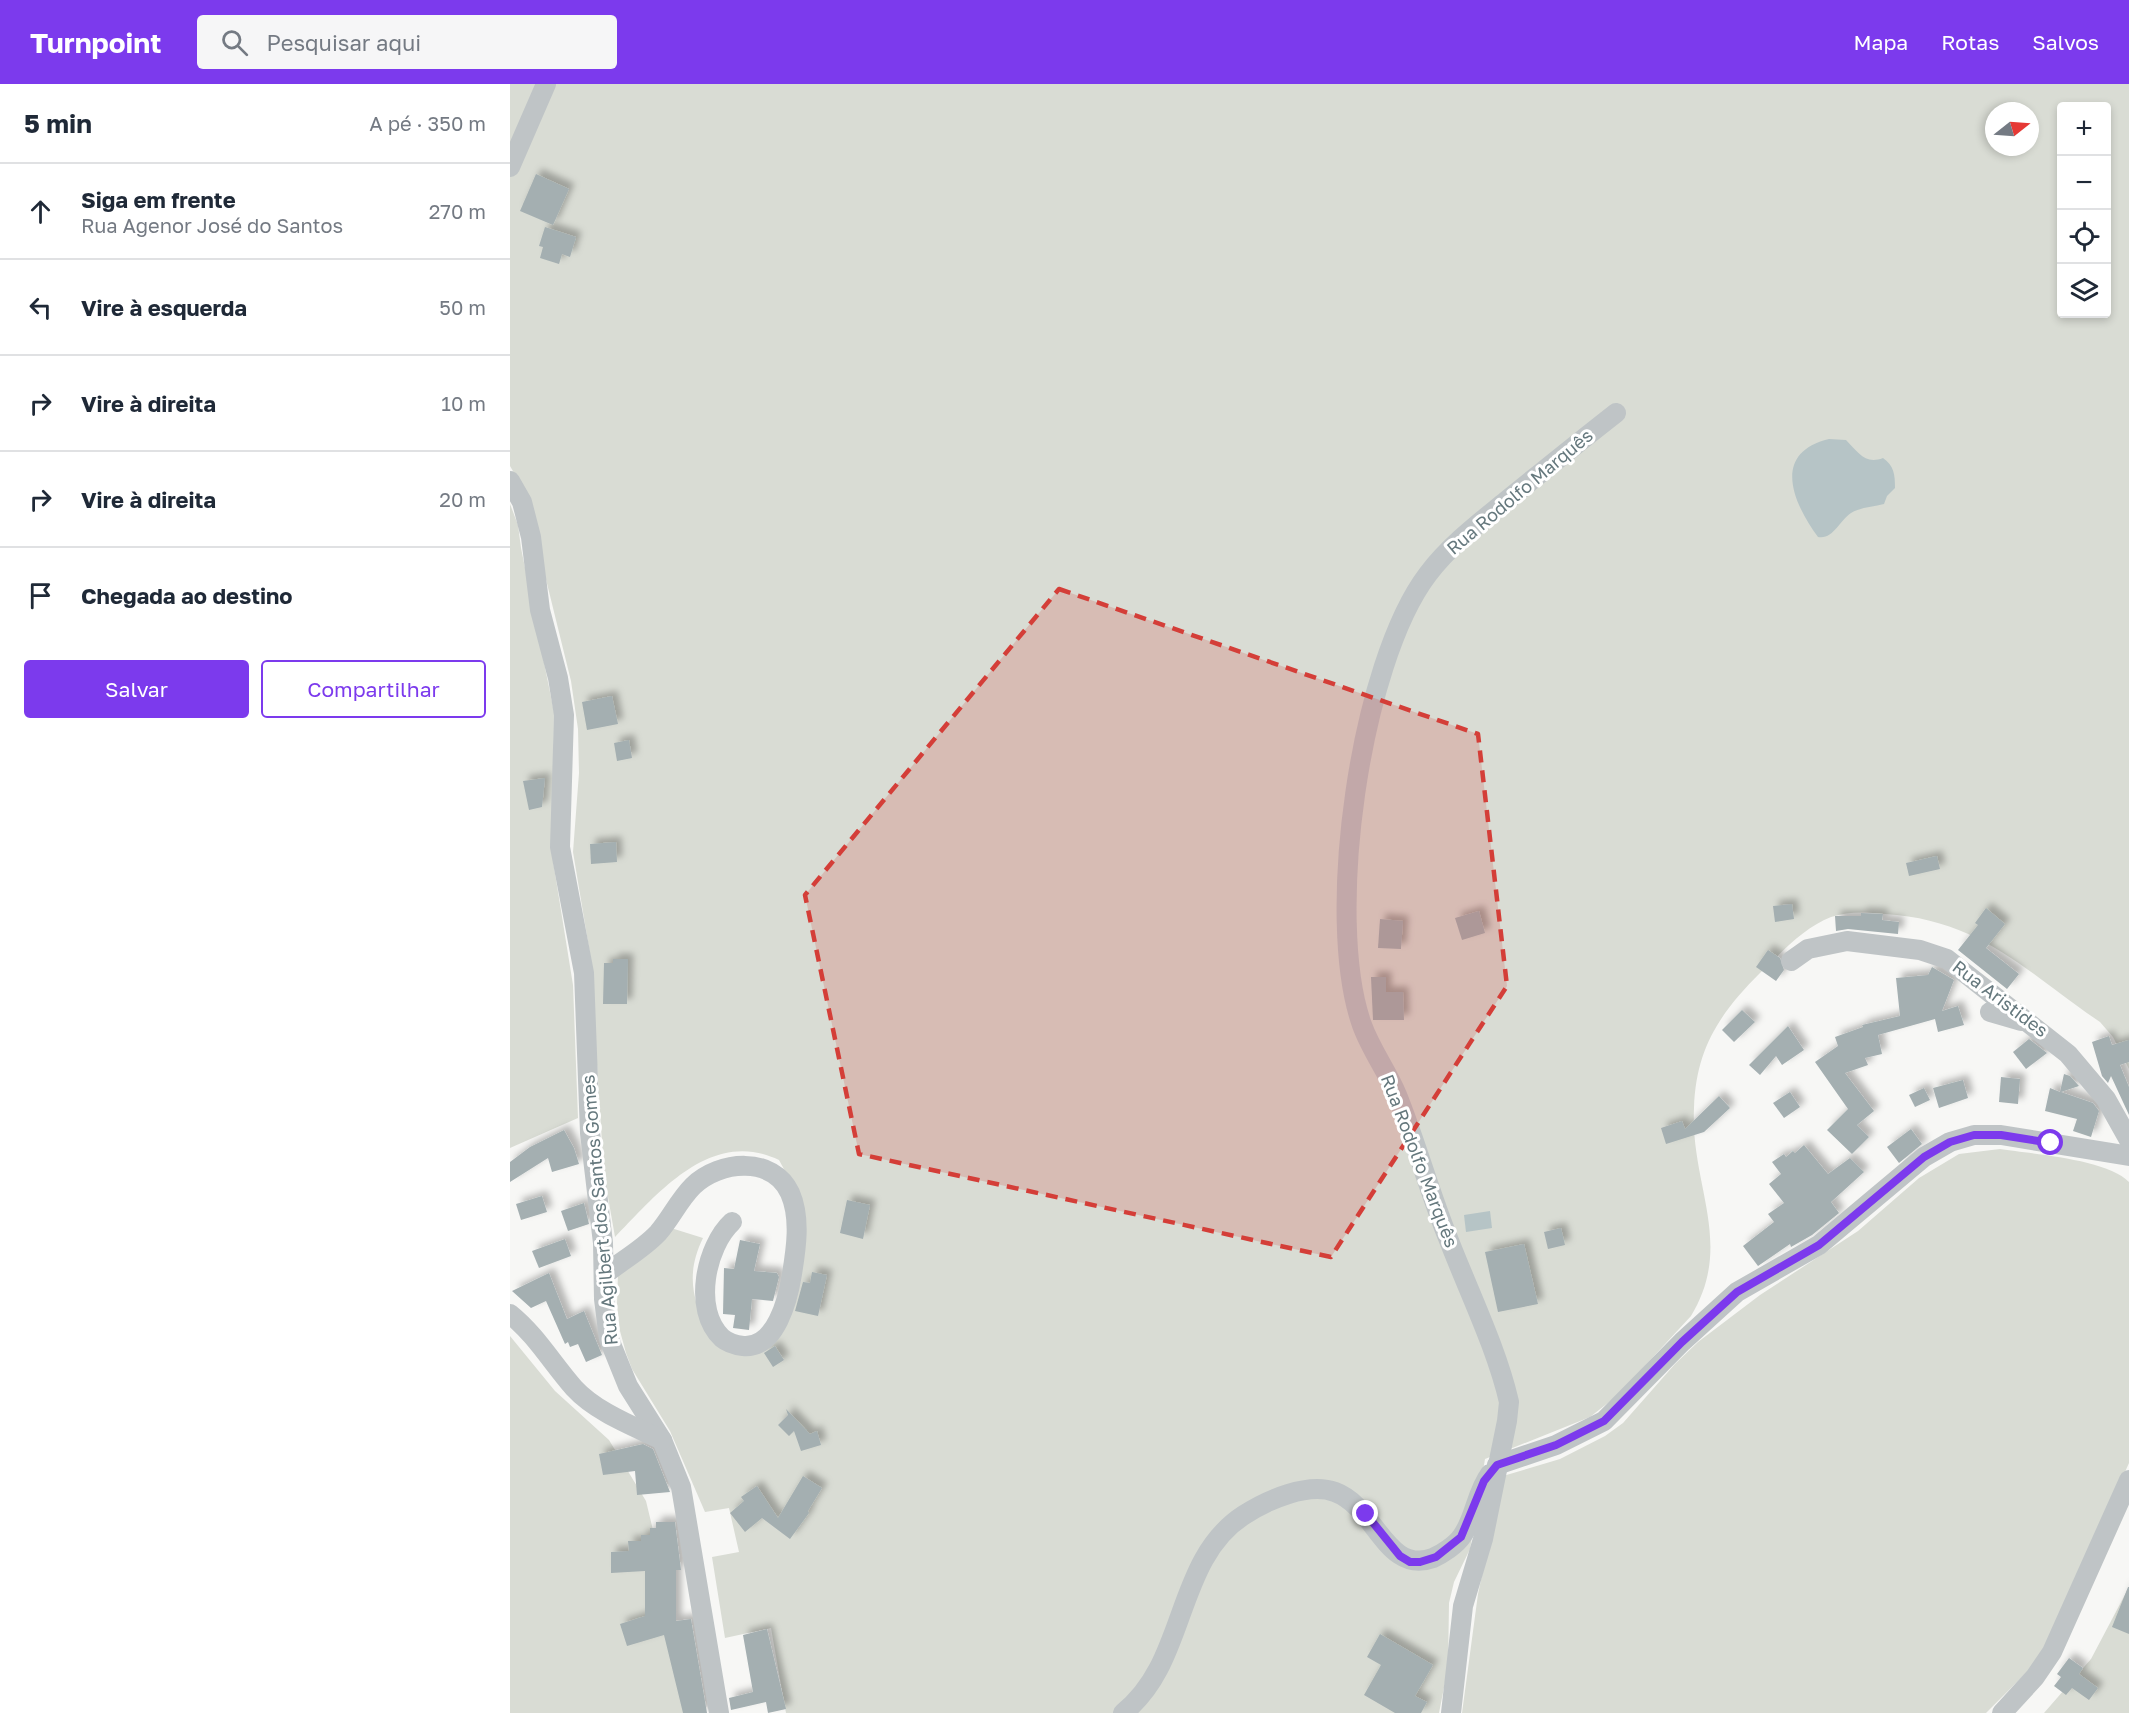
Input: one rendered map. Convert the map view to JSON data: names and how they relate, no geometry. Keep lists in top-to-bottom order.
{
  "streets": {
    "street": ["Rua Rodolfo Marquês", "Rua Aristides", "Rua Agilbert dos Santos Gomes"]
  },
  "north": "right",
  "page": {
    "header": "Turnpoint",
    "search": "Pesquisar aqui",
    "nav": ["Mapa", "Rotas", "Salvos"],
    "heading": ["5 min", "A pé · 350 m"],
    "map_buttons": ["+", "−"],
    "list": [
      ["Siga em frente", "Rua Agenor José do Santos", "270 m"],
      ["Vire à esquerda", "50 m"],
      ["Vire à direita", "10 m"],
      ["Vire à direita", "20 m"],
      "Chegada ao destino"
    ],
    "buttons": ["Salvar", "Compartilhar"]
  }
}
